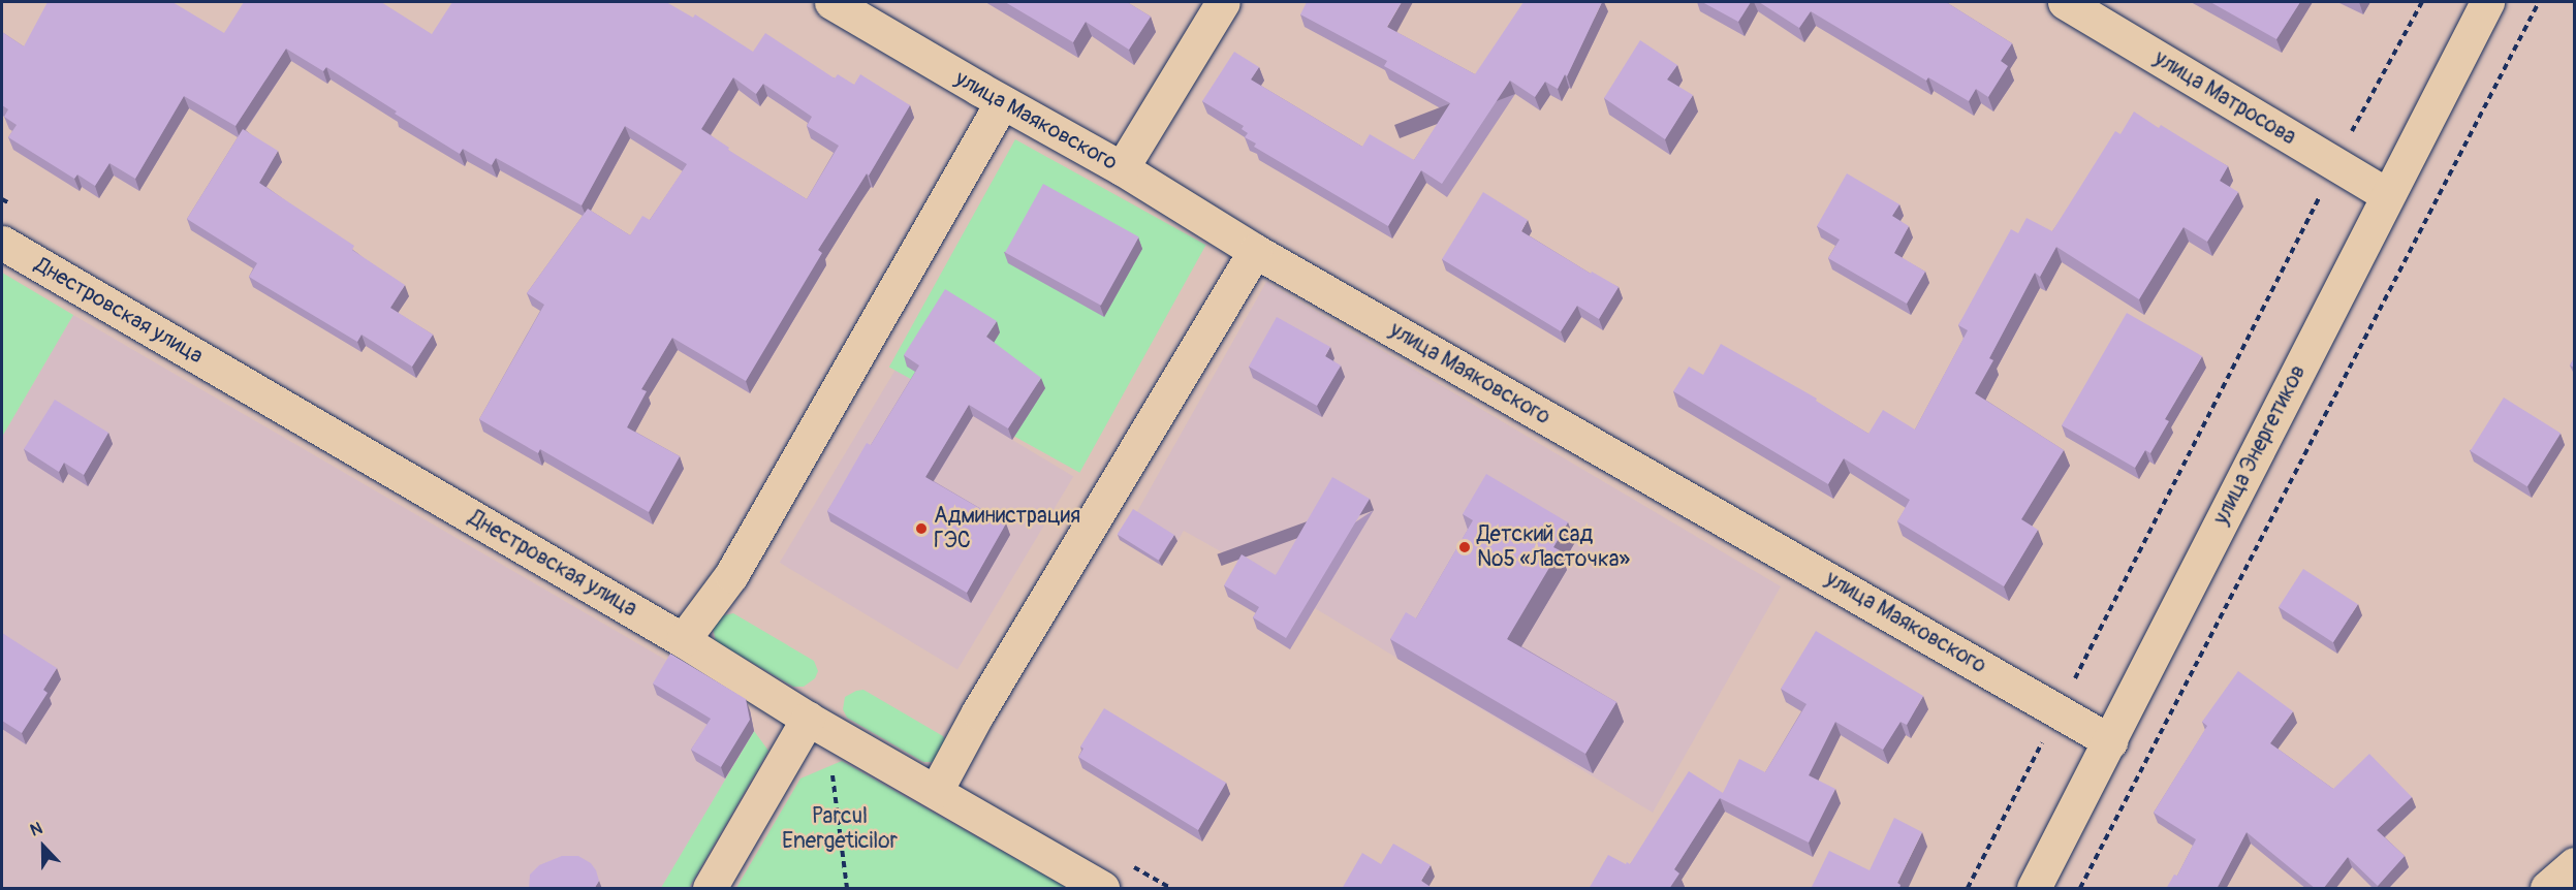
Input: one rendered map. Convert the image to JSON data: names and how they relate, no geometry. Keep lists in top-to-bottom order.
{
  "streets": {
    "street": [
      "улица Матросова",
      "улица Маяковского",
      "Днестровская улица",
      "улица Энергетиков"
    ]
  },
  "crossings": [
    ["улица Матросова", "улица Энергетиков"],
    ["улица Маяковского", "улица Энергетиков"]
  ],
  "parks": ["Parcul Energeticilor"],
  "places": ["Администрация ГЭС", "Детский сад №5 «Ласточка»"],
  "north": "top"
}
